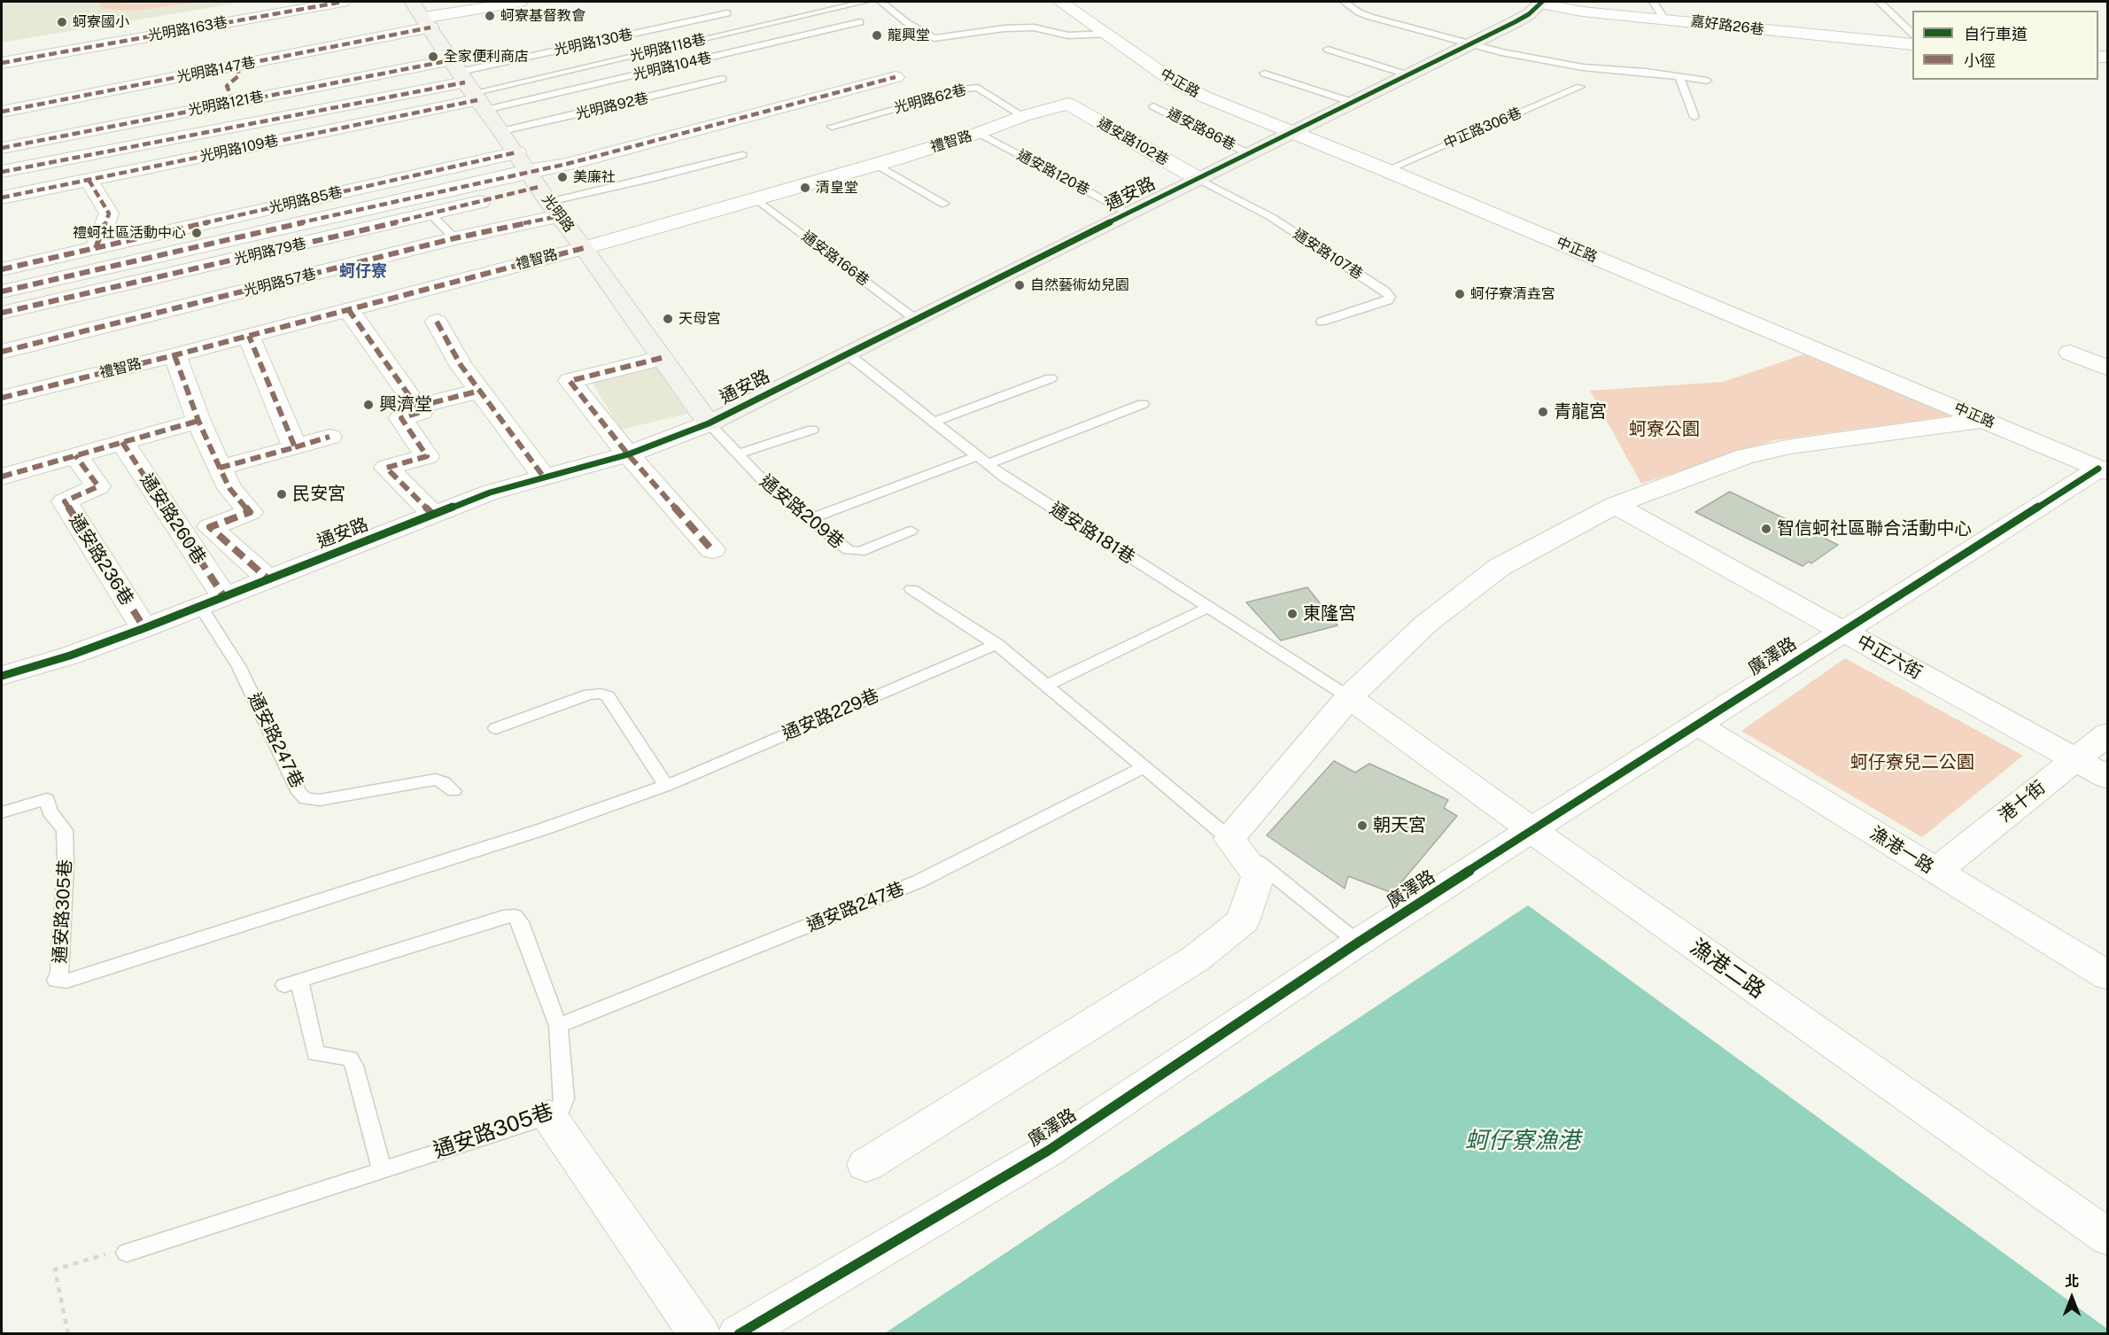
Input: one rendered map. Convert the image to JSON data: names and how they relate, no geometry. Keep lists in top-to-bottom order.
{
  "streets": {
    "street": [
      "嘉好路26巷",
      "光明路163巷",
      "光明路147巷",
      "中正路",
      "光明路121巷",
      "禮智路",
      "通安路102巷",
      "光明路109巷",
      "通安路",
      "光明路85巷",
      "光明路",
      "光明路79巷",
      "光明路57巷",
      "通安路260巷",
      "通安路236巷",
      "廣澤路",
      "中正六街",
      "港十街",
      "漁港一路",
      "漁港二路"
    ],
    "lane": [
      "光明路130巷",
      "光明路118巷",
      "光明路104巷",
      "光明路62巷",
      "光明路92巷",
      "中正路306巷",
      "通安路86巷",
      "通安路120巷",
      "通安路107巷",
      "通安路166巷",
      "通安路209巷",
      "通安路181巷",
      "通安路229巷",
      "通安路247巷",
      "通安路305巷"
    ]
  },
  "crossings": [
    ["嘉好路26巷", "通安路"],
    ["光明路130巷", "光明路118巷"],
    ["光明路130巷", "光明路104巷"],
    ["光明路130巷", "光明路121巷"],
    ["光明路130巷", "光明路109巷"],
    ["光明路130巷", "光明路"],
    ["光明路118巷", "光明路104巷"],
    ["光明路118巷", "光明路121巷"],
    ["光明路118巷", "光明路109巷"],
    ["光明路118巷", "光明路"],
    ["光明路104巷", "光明路121巷"],
    ["光明路104巷", "光明路109巷"],
    ["光明路104巷", "光明路"],
    ["光明路147巷", "光明路"],
    ["中正路", "中正路306巷"],
    ["中正路", "通安路"],
    ["中正路", "廣澤路"],
    ["光明路62巷", "禮智路"],
    ["光明路121巷", "光明路109巷"],
    ["光明路121巷", "光明路"],
    ["光明路92巷", "光明路"],
    ["通安路86巷", "通安路"],
    ["禮智路", "通安路102巷"],
    ["禮智路", "通安路120巷"],
    ["禮智路", "光明路"],
    ["禮智路", "通安路166巷"],
    ["通安路102巷", "通安路"],
    ["通安路102巷", "通安路107巷"],
    ["光明路109巷", "光明路"],
    ["通安路120巷", "通安路"],
    ["通安路", "光明路"],
    ["通安路", "通安路107巷"],
    ["通安路", "通安路166巷"],
    ["通安路", "通安路209巷"],
    ["通安路", "通安路260巷"],
    ["通安路", "通安路181巷"],
    ["通安路", "通安路236巷"],
    ["通安路", "通安路247巷"],
    ["光明路85巷", "光明路"],
    ["光明路", "光明路79巷"],
    ["光明路", "光明路57巷"],
    ["光明路", "通安路209巷"],
    ["光明路79巷", "光明路57巷"],
    ["通安路260巷", "通安路247巷"],
    ["通安路181巷", "漁港二路"],
    ["廣澤路", "中正六街"],
    ["廣澤路", "漁港一路"],
    ["廣澤路", "漁港二路"],
    ["中正六街", "港十街"],
    ["通安路229巷", "通安路305巷"],
    ["通安路247巷", "通安路305巷"],
    ["港十街", "漁港一路"]
  ],
  "districts": ["蚵仔寮"],
  "water": ["蚵仔寮漁港"],
  "parks": ["蚵寮公園", "蚵仔寮兒二公園"],
  "places": [
    "蚵寮基督教會",
    "蚵寮國小",
    "龍興堂",
    "全家便利商店",
    "美廉社",
    "清皇堂",
    "禮蚵社區活動中心",
    "自然藝術幼兒園",
    "蚵仔寮清垚宮",
    "天母宮",
    "興濟堂",
    "青龍宮",
    "民安宮",
    "智信蚵社區聯合活動中心",
    "東隆宮",
    "朝天宮"
  ],
  "legend": ["自行車道", "小徑"],
  "north": "top"
}
